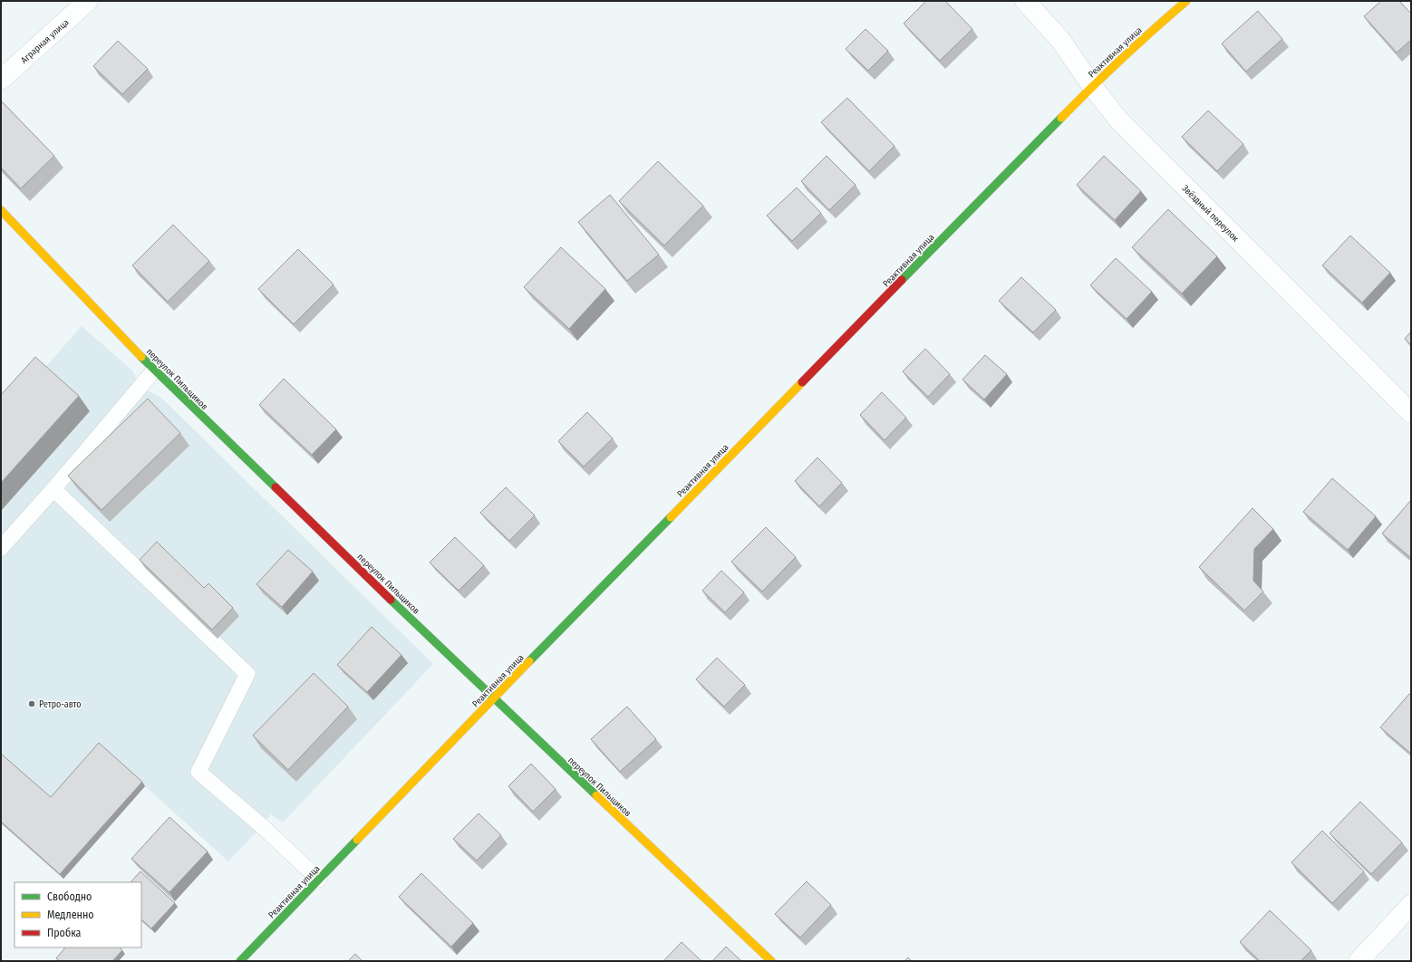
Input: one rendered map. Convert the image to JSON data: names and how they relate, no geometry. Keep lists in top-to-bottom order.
{
  "streets": {
    "main road": ["Реактивная улица", "переулок Пильщиков"],
    "street": ["Аграрная улица", "Звёздный переулок"]
  },
  "crossings": [
    ["Реактивная улица", "Звёздный переулок"],
    ["Реактивная улица", "переулок Пильщиков"]
  ],
  "places": ["Ретро-авто"],
  "legend": ["Свободно", "Медленно", "Пробка"]
}
